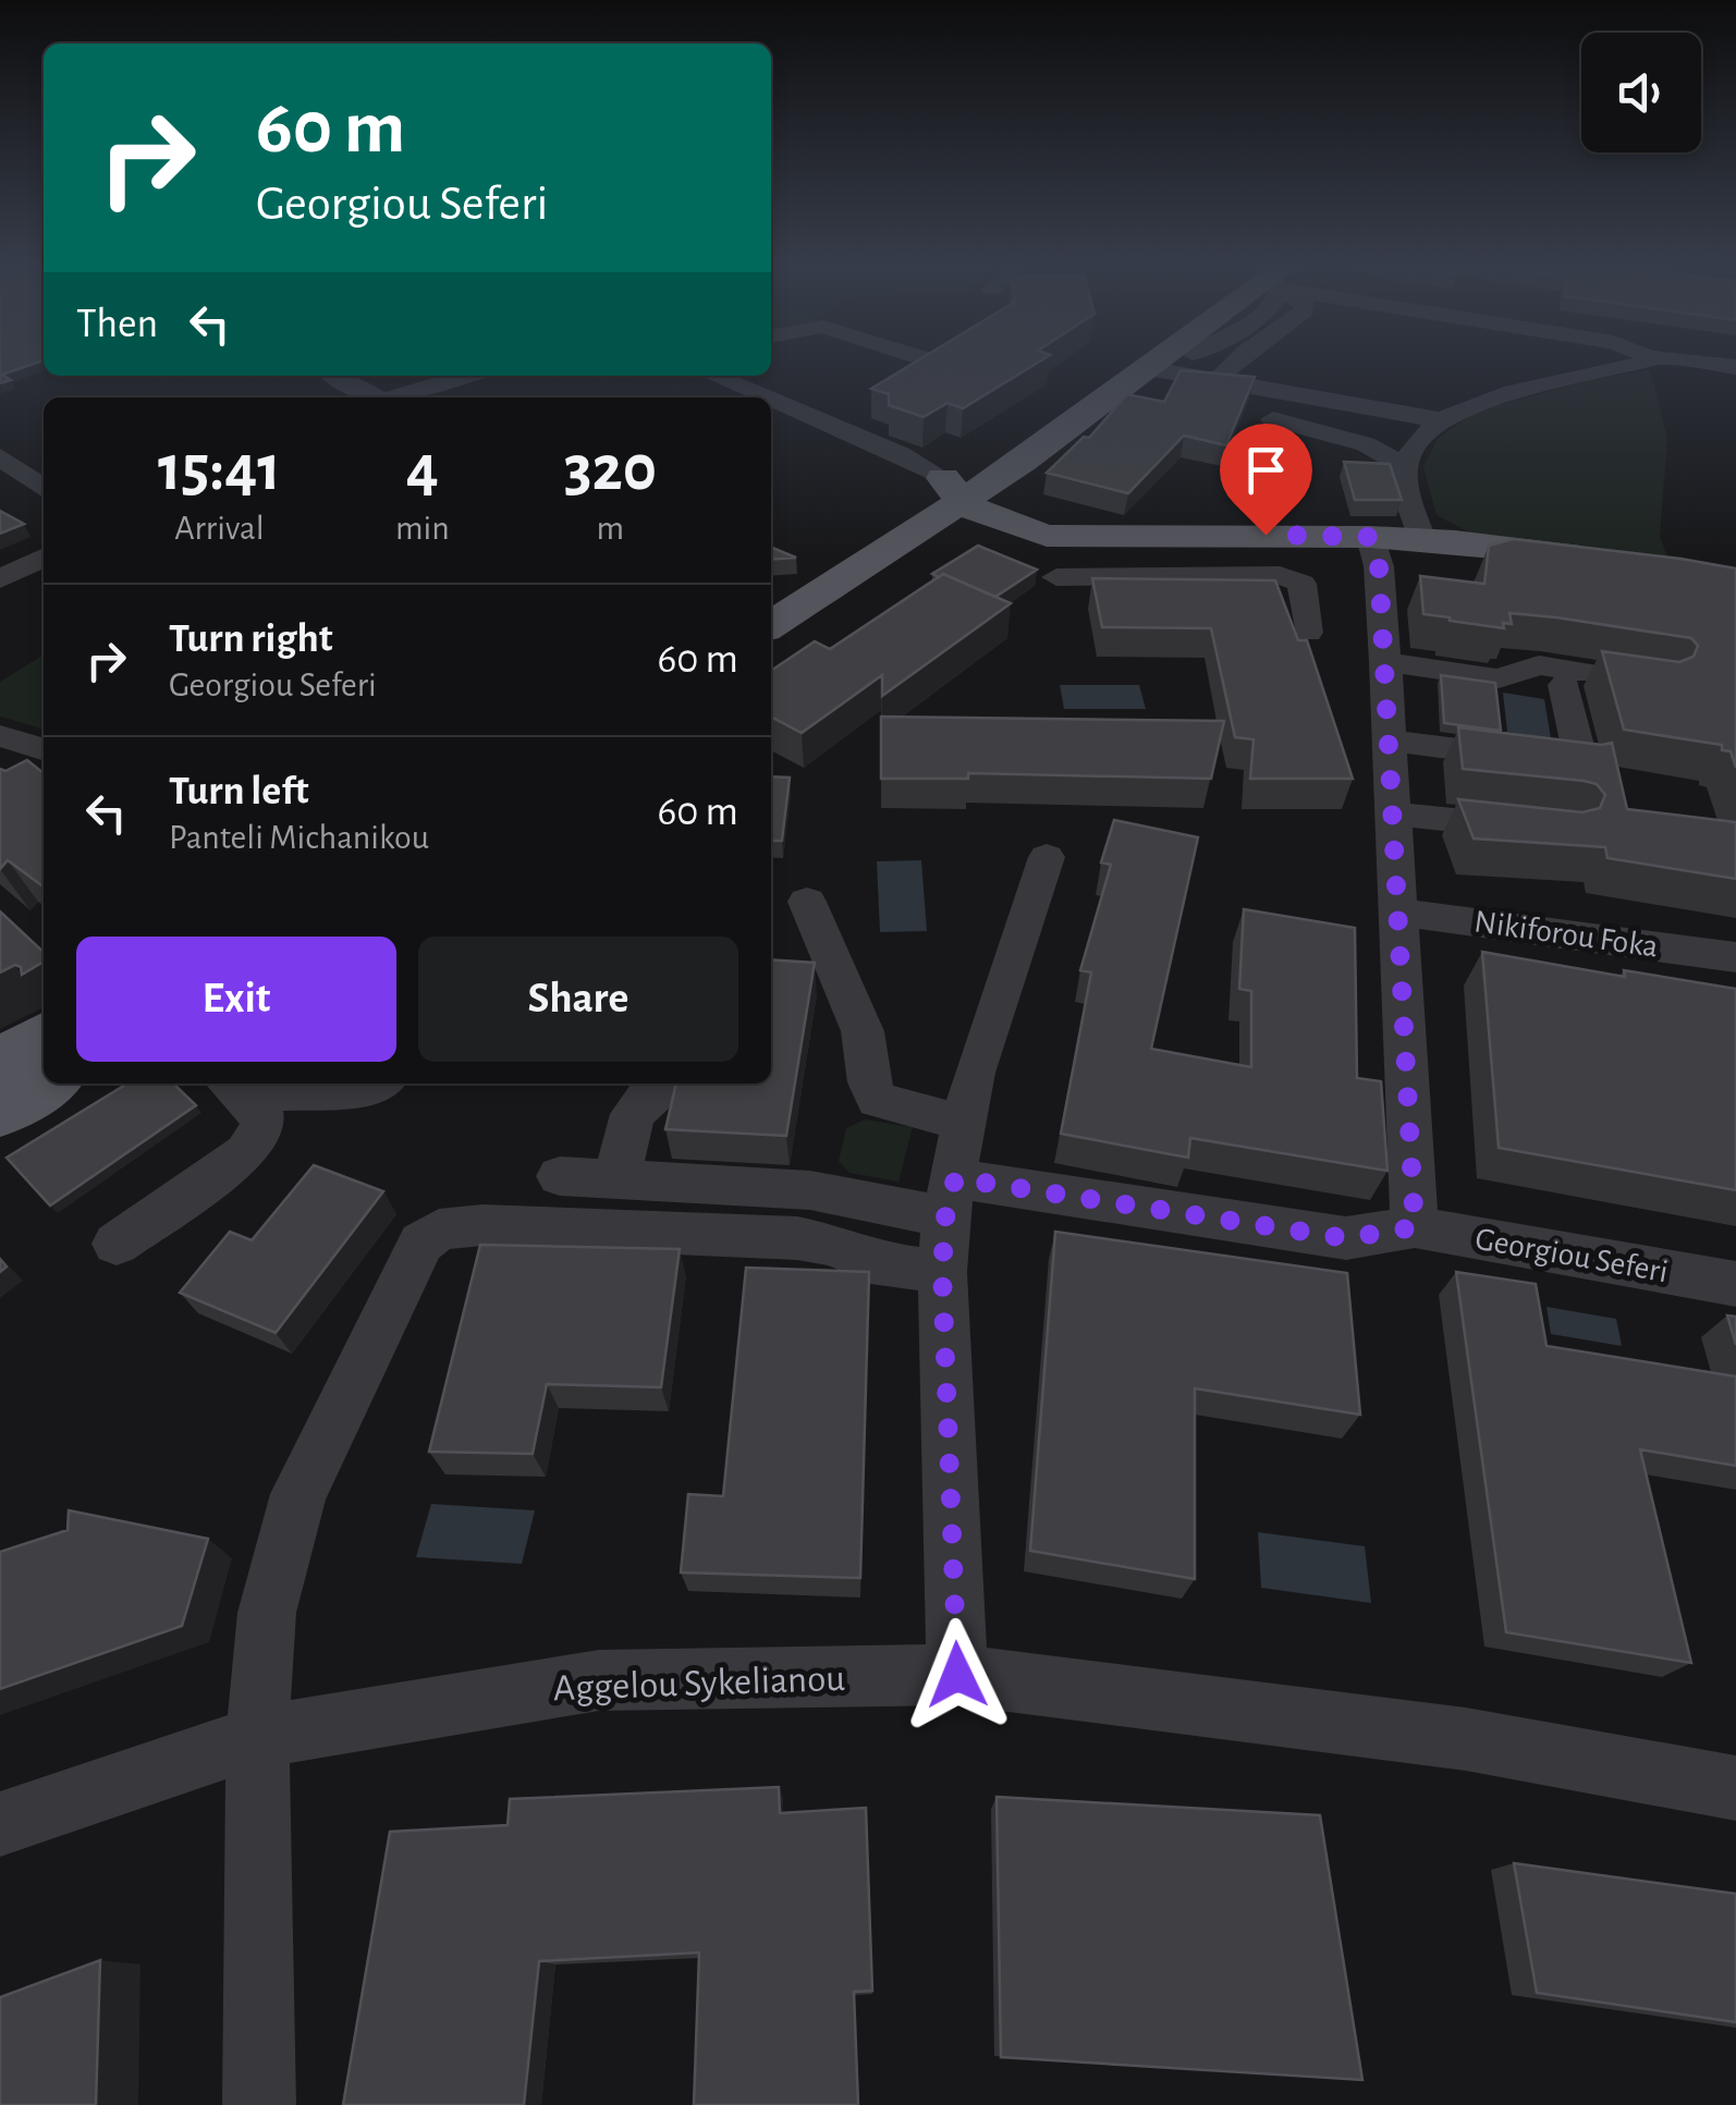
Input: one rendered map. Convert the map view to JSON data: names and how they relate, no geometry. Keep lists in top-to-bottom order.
{
  "streets": {
    "street": ["Nikiforou Foka", "Georgiou Seferi", "Aggelou Sykelianou"]
  },
  "page": {
    "turn": ["60 m", "Georgiou Seferi"],
    "then": "Then",
    "eta": [
      "15:41",
      "Arrival",
      "4",
      "min",
      "320",
      "m"
    ],
    "list": [
      {
        "name": "Turn right",
        "note": "Georgiou Seferi",
        "value": "60 m"
      },
      {
        "name": "Turn left",
        "note": "Panteli Michanikou",
        "value": "60 m"
      }
    ],
    "buttons": ["Exit", "Share"]
  }
}
